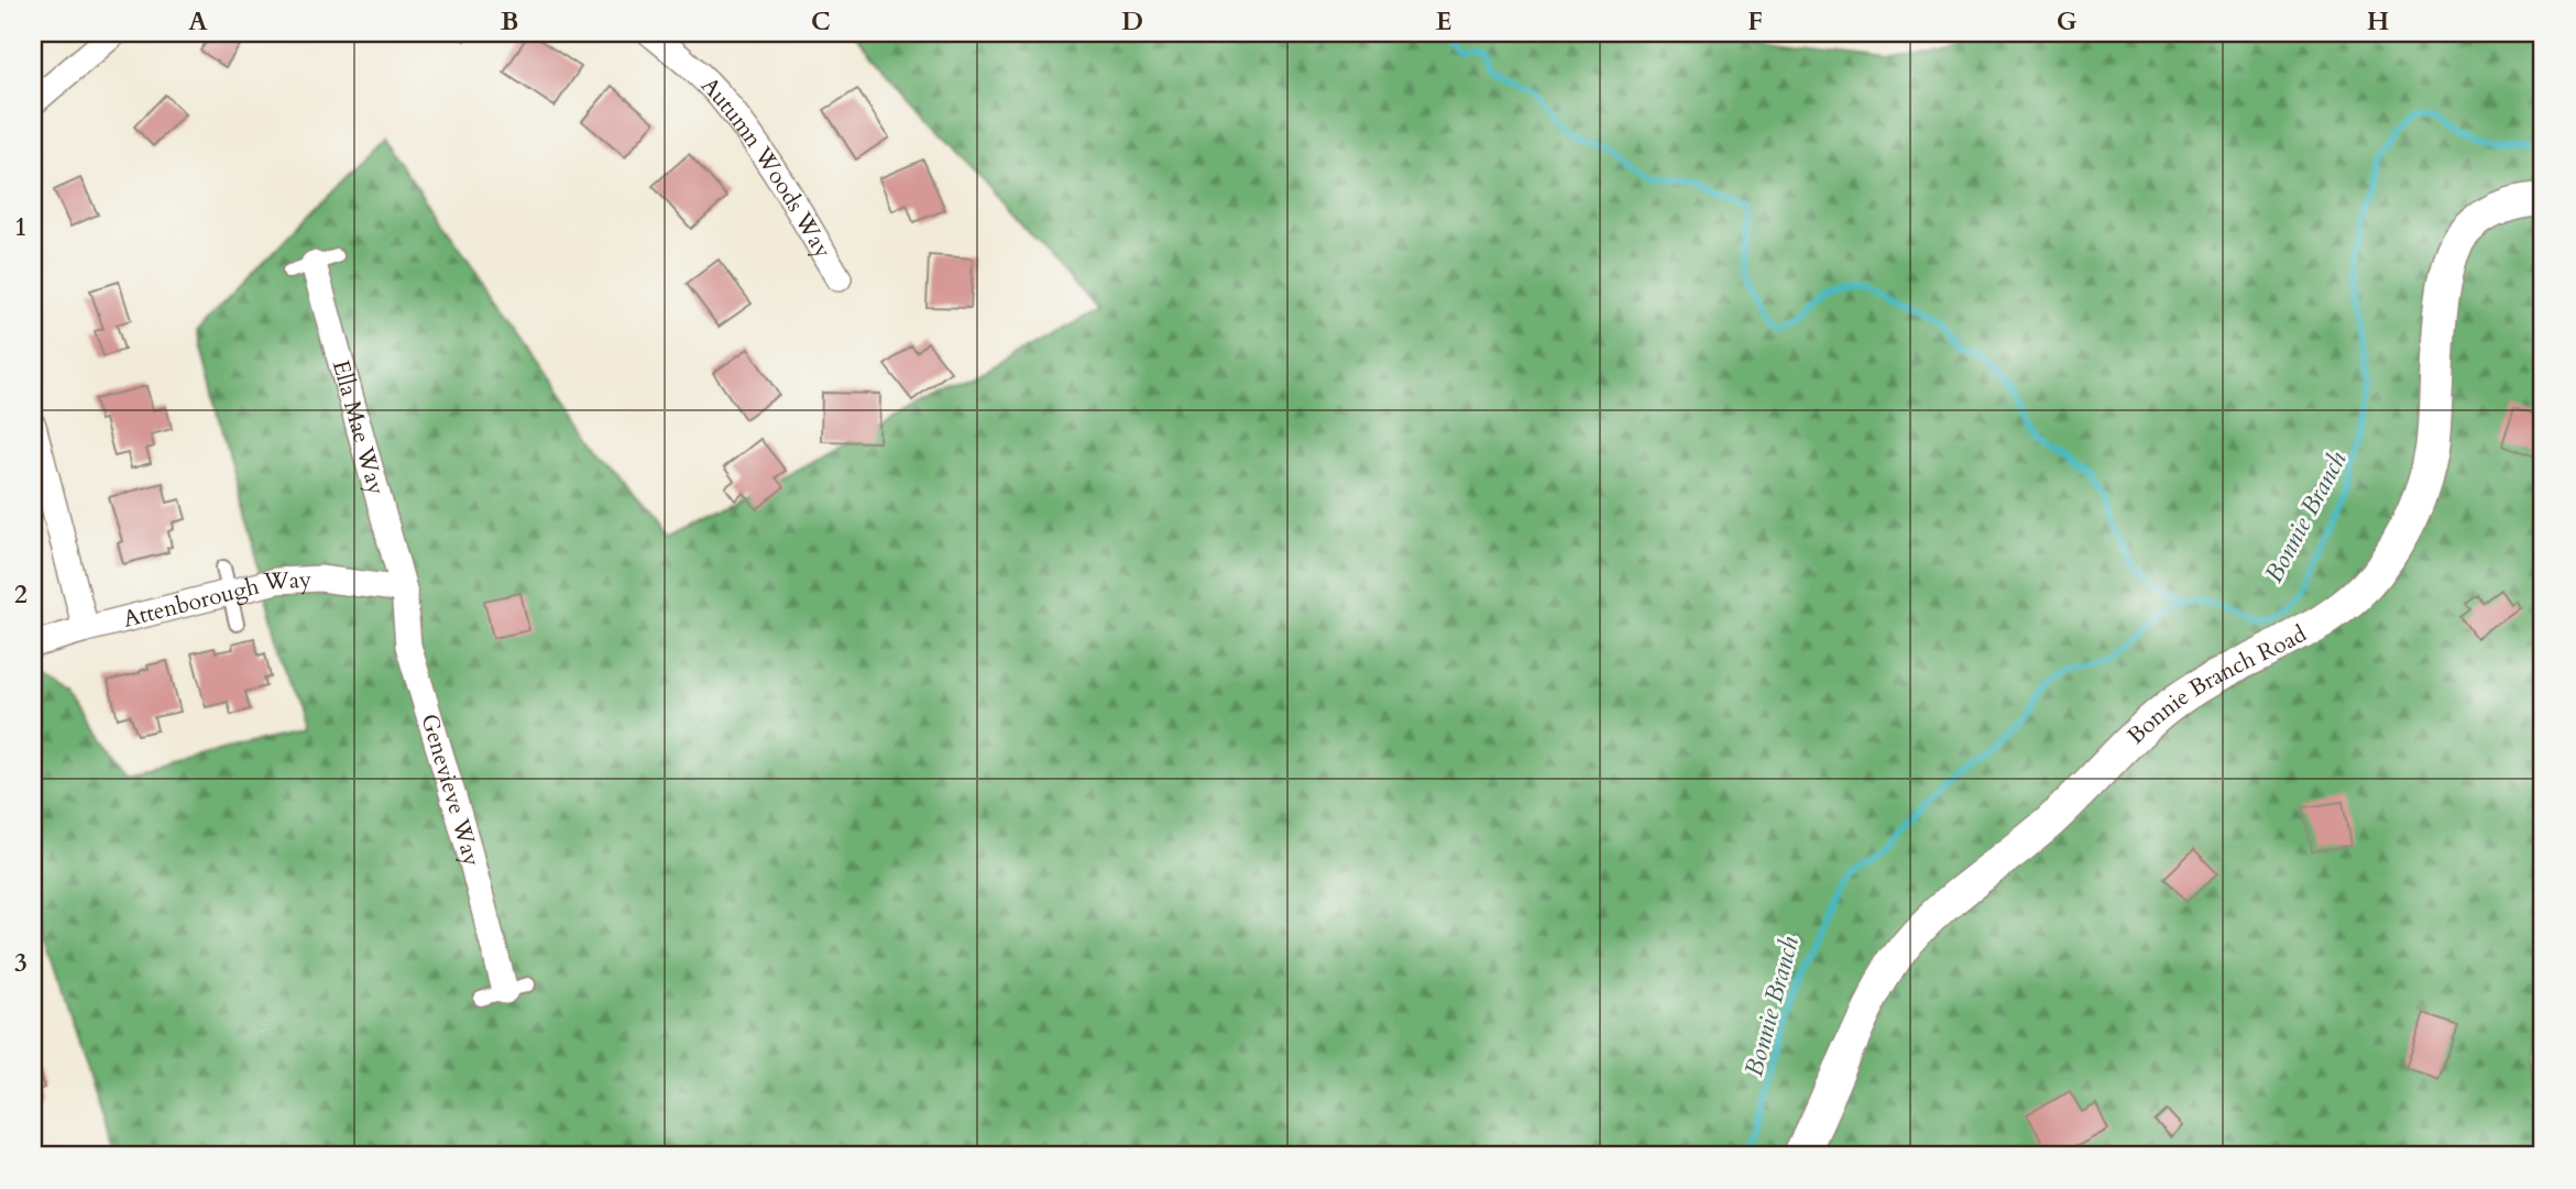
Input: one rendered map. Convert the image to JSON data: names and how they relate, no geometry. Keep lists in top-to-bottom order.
{
  "streets": {
    "street": [
      "Autumn Woods Way",
      "Ella Mae Way",
      "Attenborough Way",
      "Bonnie Branch Road",
      "Genevieve Way"
    ]
  },
  "crossings": [
    ["Ella Mae Way", "Attenborough Way"],
    ["Ella Mae Way", "Genevieve Way"],
    ["Attenborough Way", "Genevieve Way"]
  ],
  "water": ["Bonnie Branch"],
  "grid": {
    "columns": [
      "A",
      "B",
      "C",
      "D",
      "E",
      "F",
      "G",
      "H"
    ],
    "rows": ["1", "2", "3"]
  }
}
